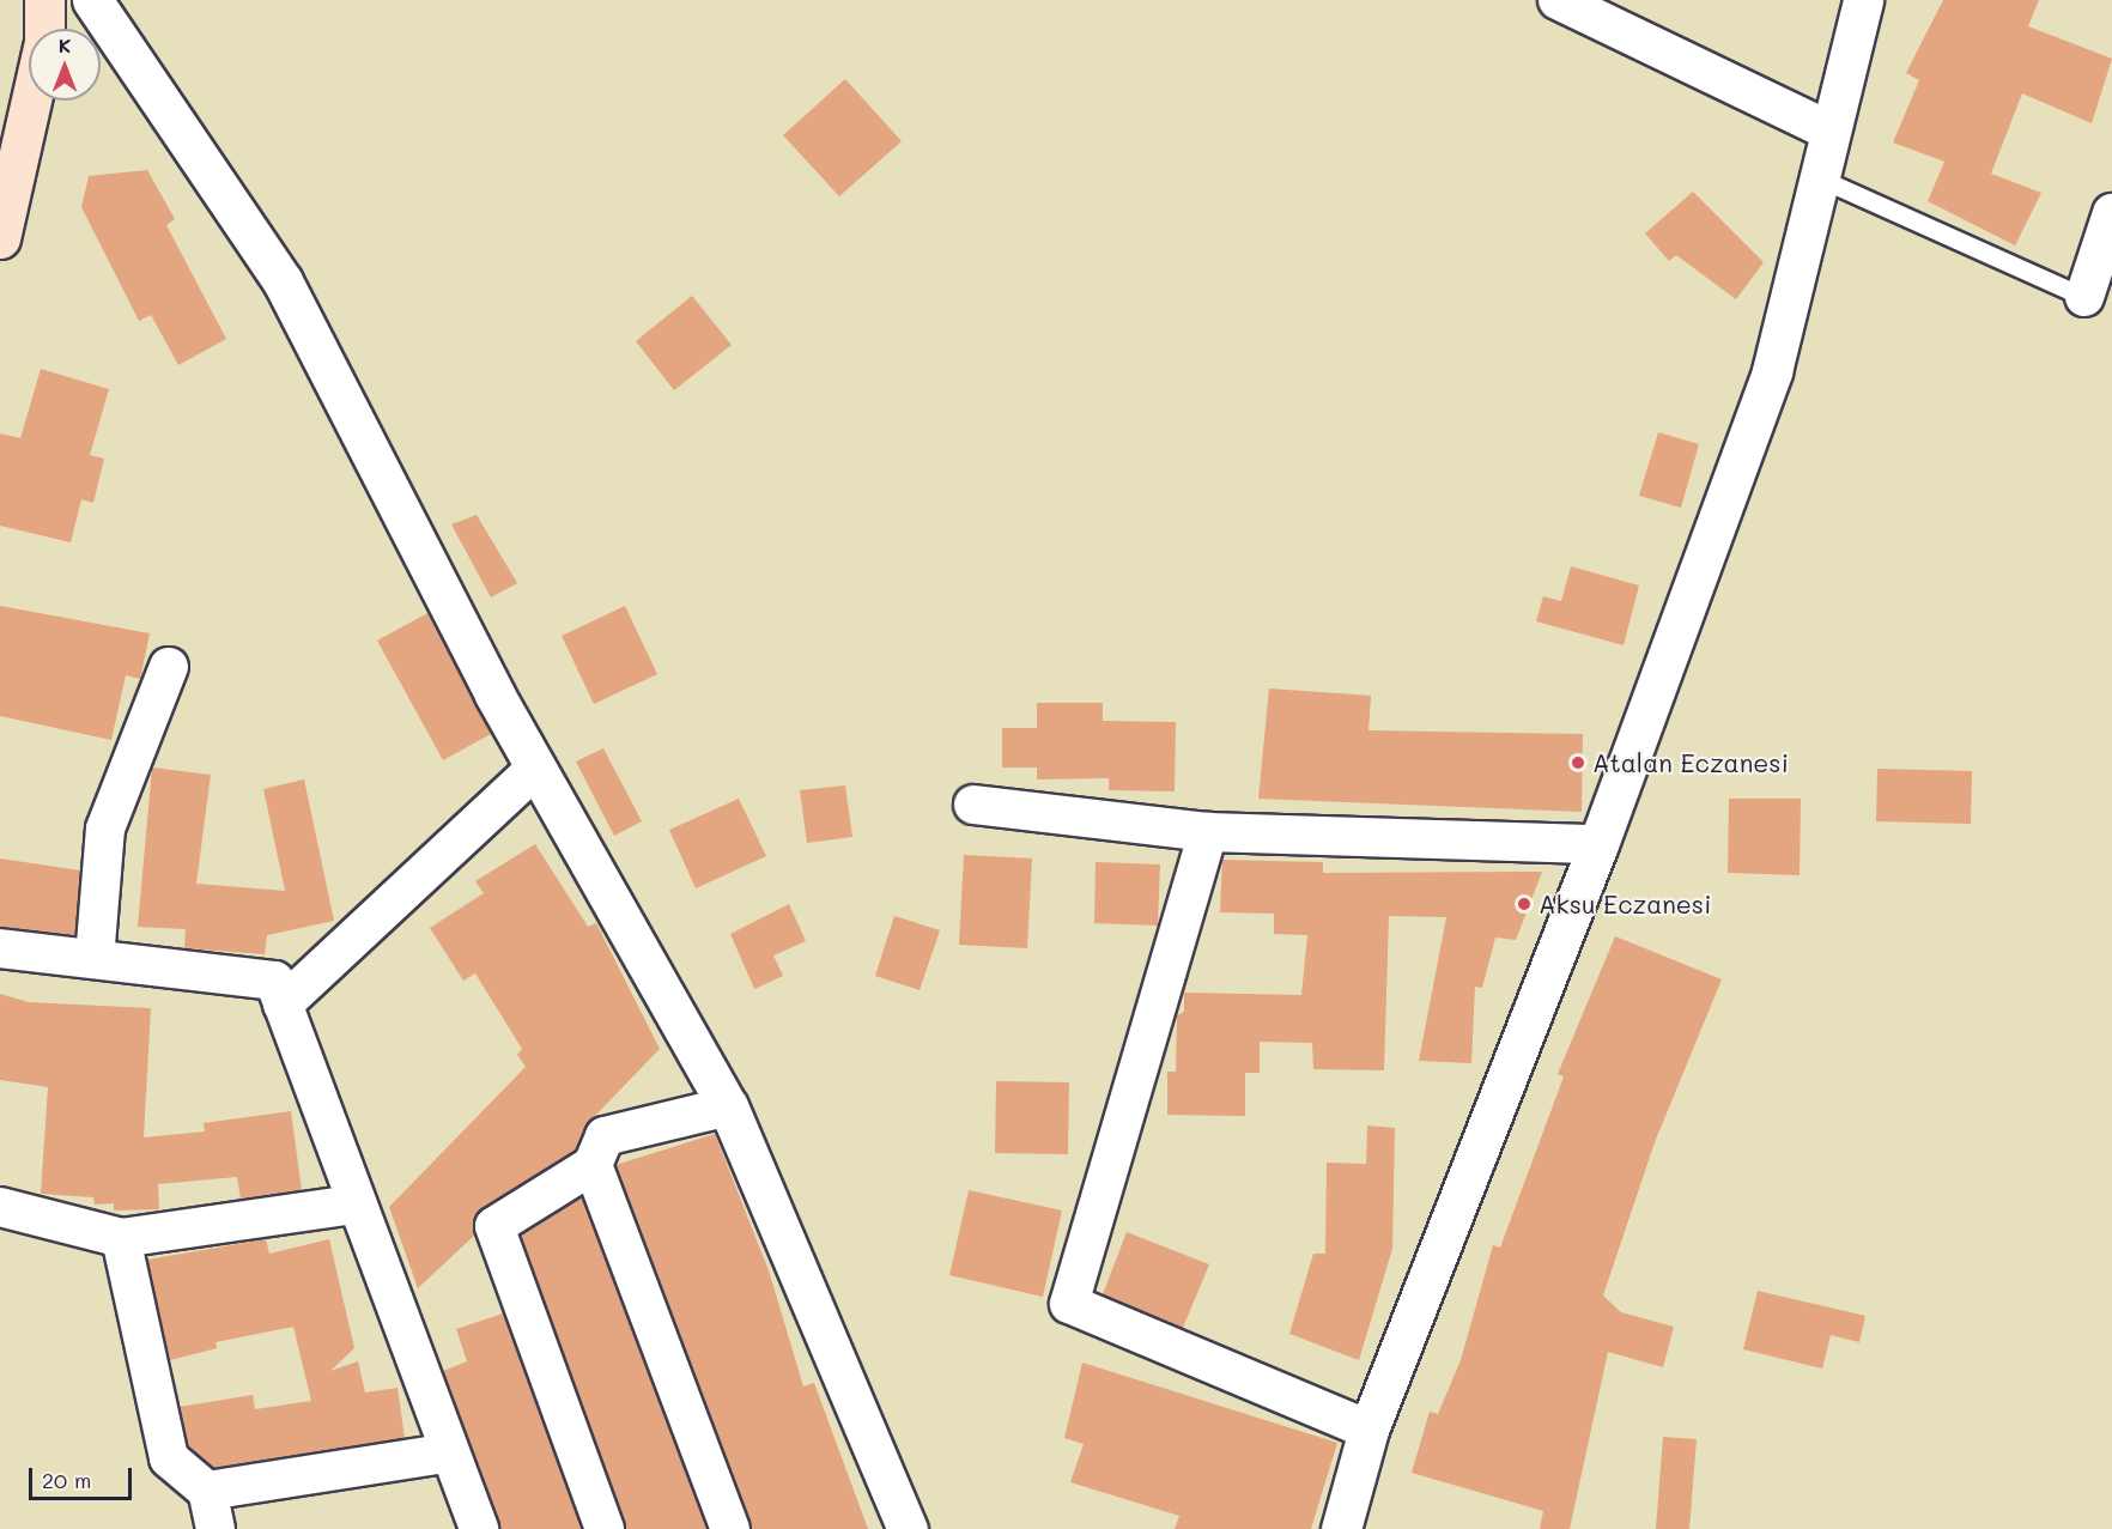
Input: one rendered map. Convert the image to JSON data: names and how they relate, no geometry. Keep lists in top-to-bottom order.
{
  "places": ["Atalan Eczanesi", "Aksu Eczanesi"],
  "scale_bar": "20 m",
  "north": "top"
}
